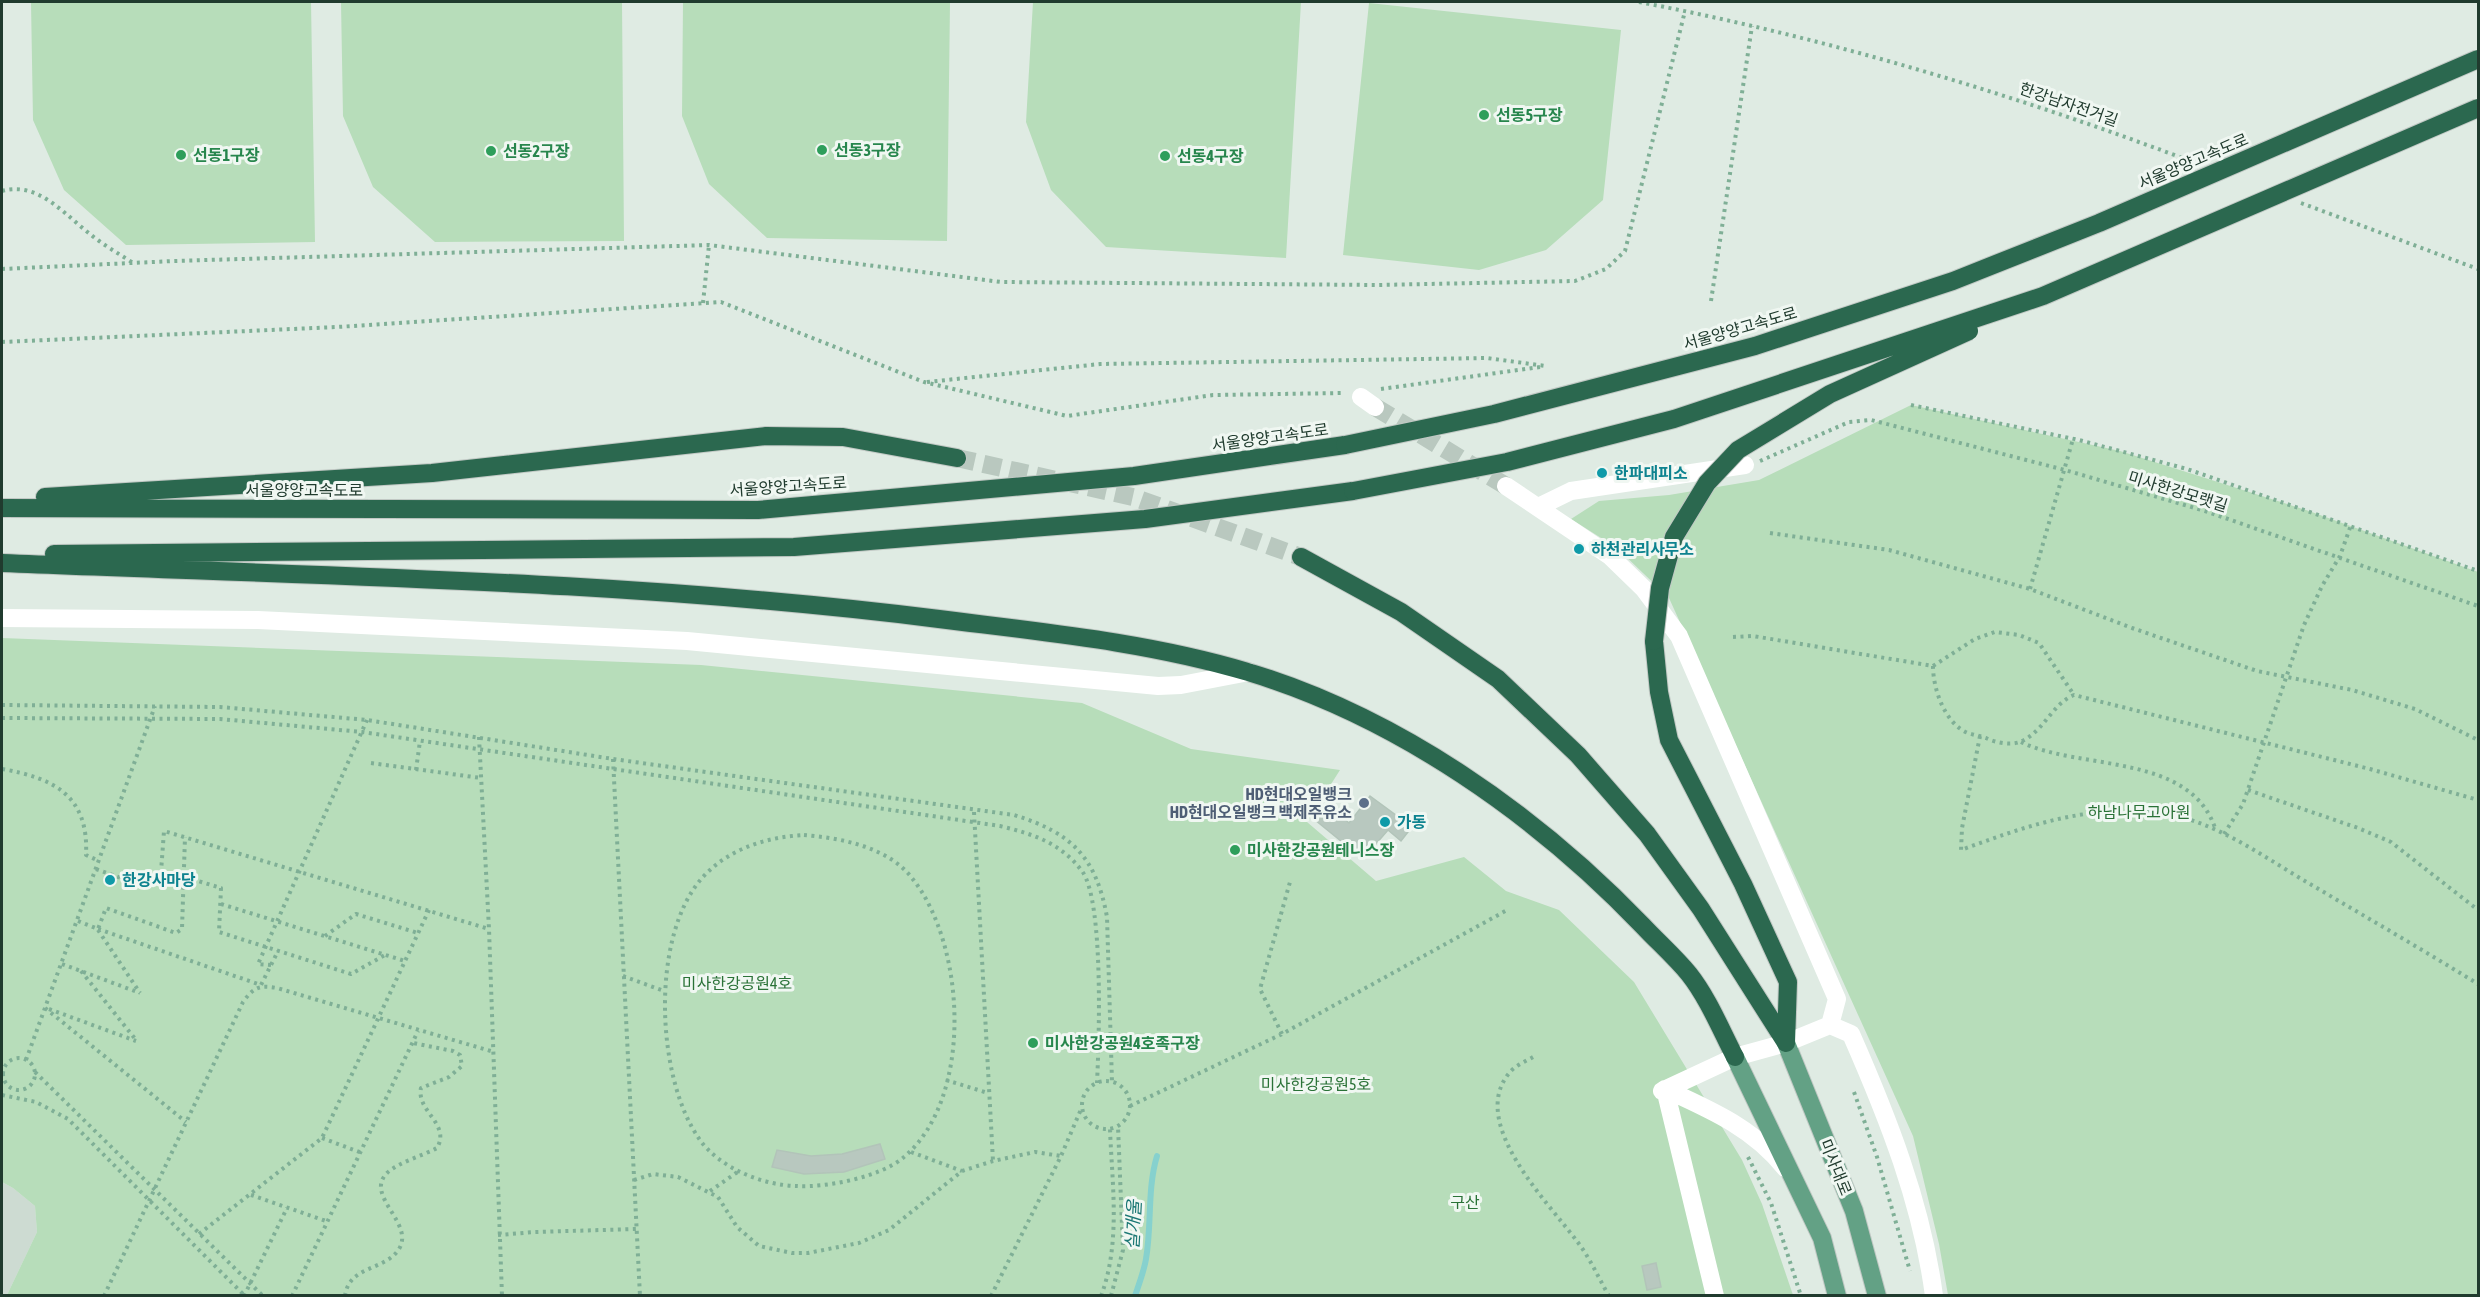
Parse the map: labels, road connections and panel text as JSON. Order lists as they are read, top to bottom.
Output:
{
  "streets": {
    "highway": ["서울양양고속도로"],
    "main road": ["미사대로"],
    "path": ["한강남자전거길", "미사한강모랫길"]
  },
  "water": ["실개울"],
  "parks": [
    "하남나무고아원",
    "미사한강공원4호",
    "미사한강공원5호",
    "구산"
  ],
  "places": [
    "선동5구장",
    "선동3구장",
    "선동2구장",
    "선동1구장",
    "선동4구장",
    "한파대피소",
    "하천관리사무소",
    "HD현대오일뱅크 HD현대오일뱅크 백제주유소",
    "가동",
    "미사한강공원테니스장",
    "한강사마당",
    "미사한강공원4호족구장"
  ]
}
